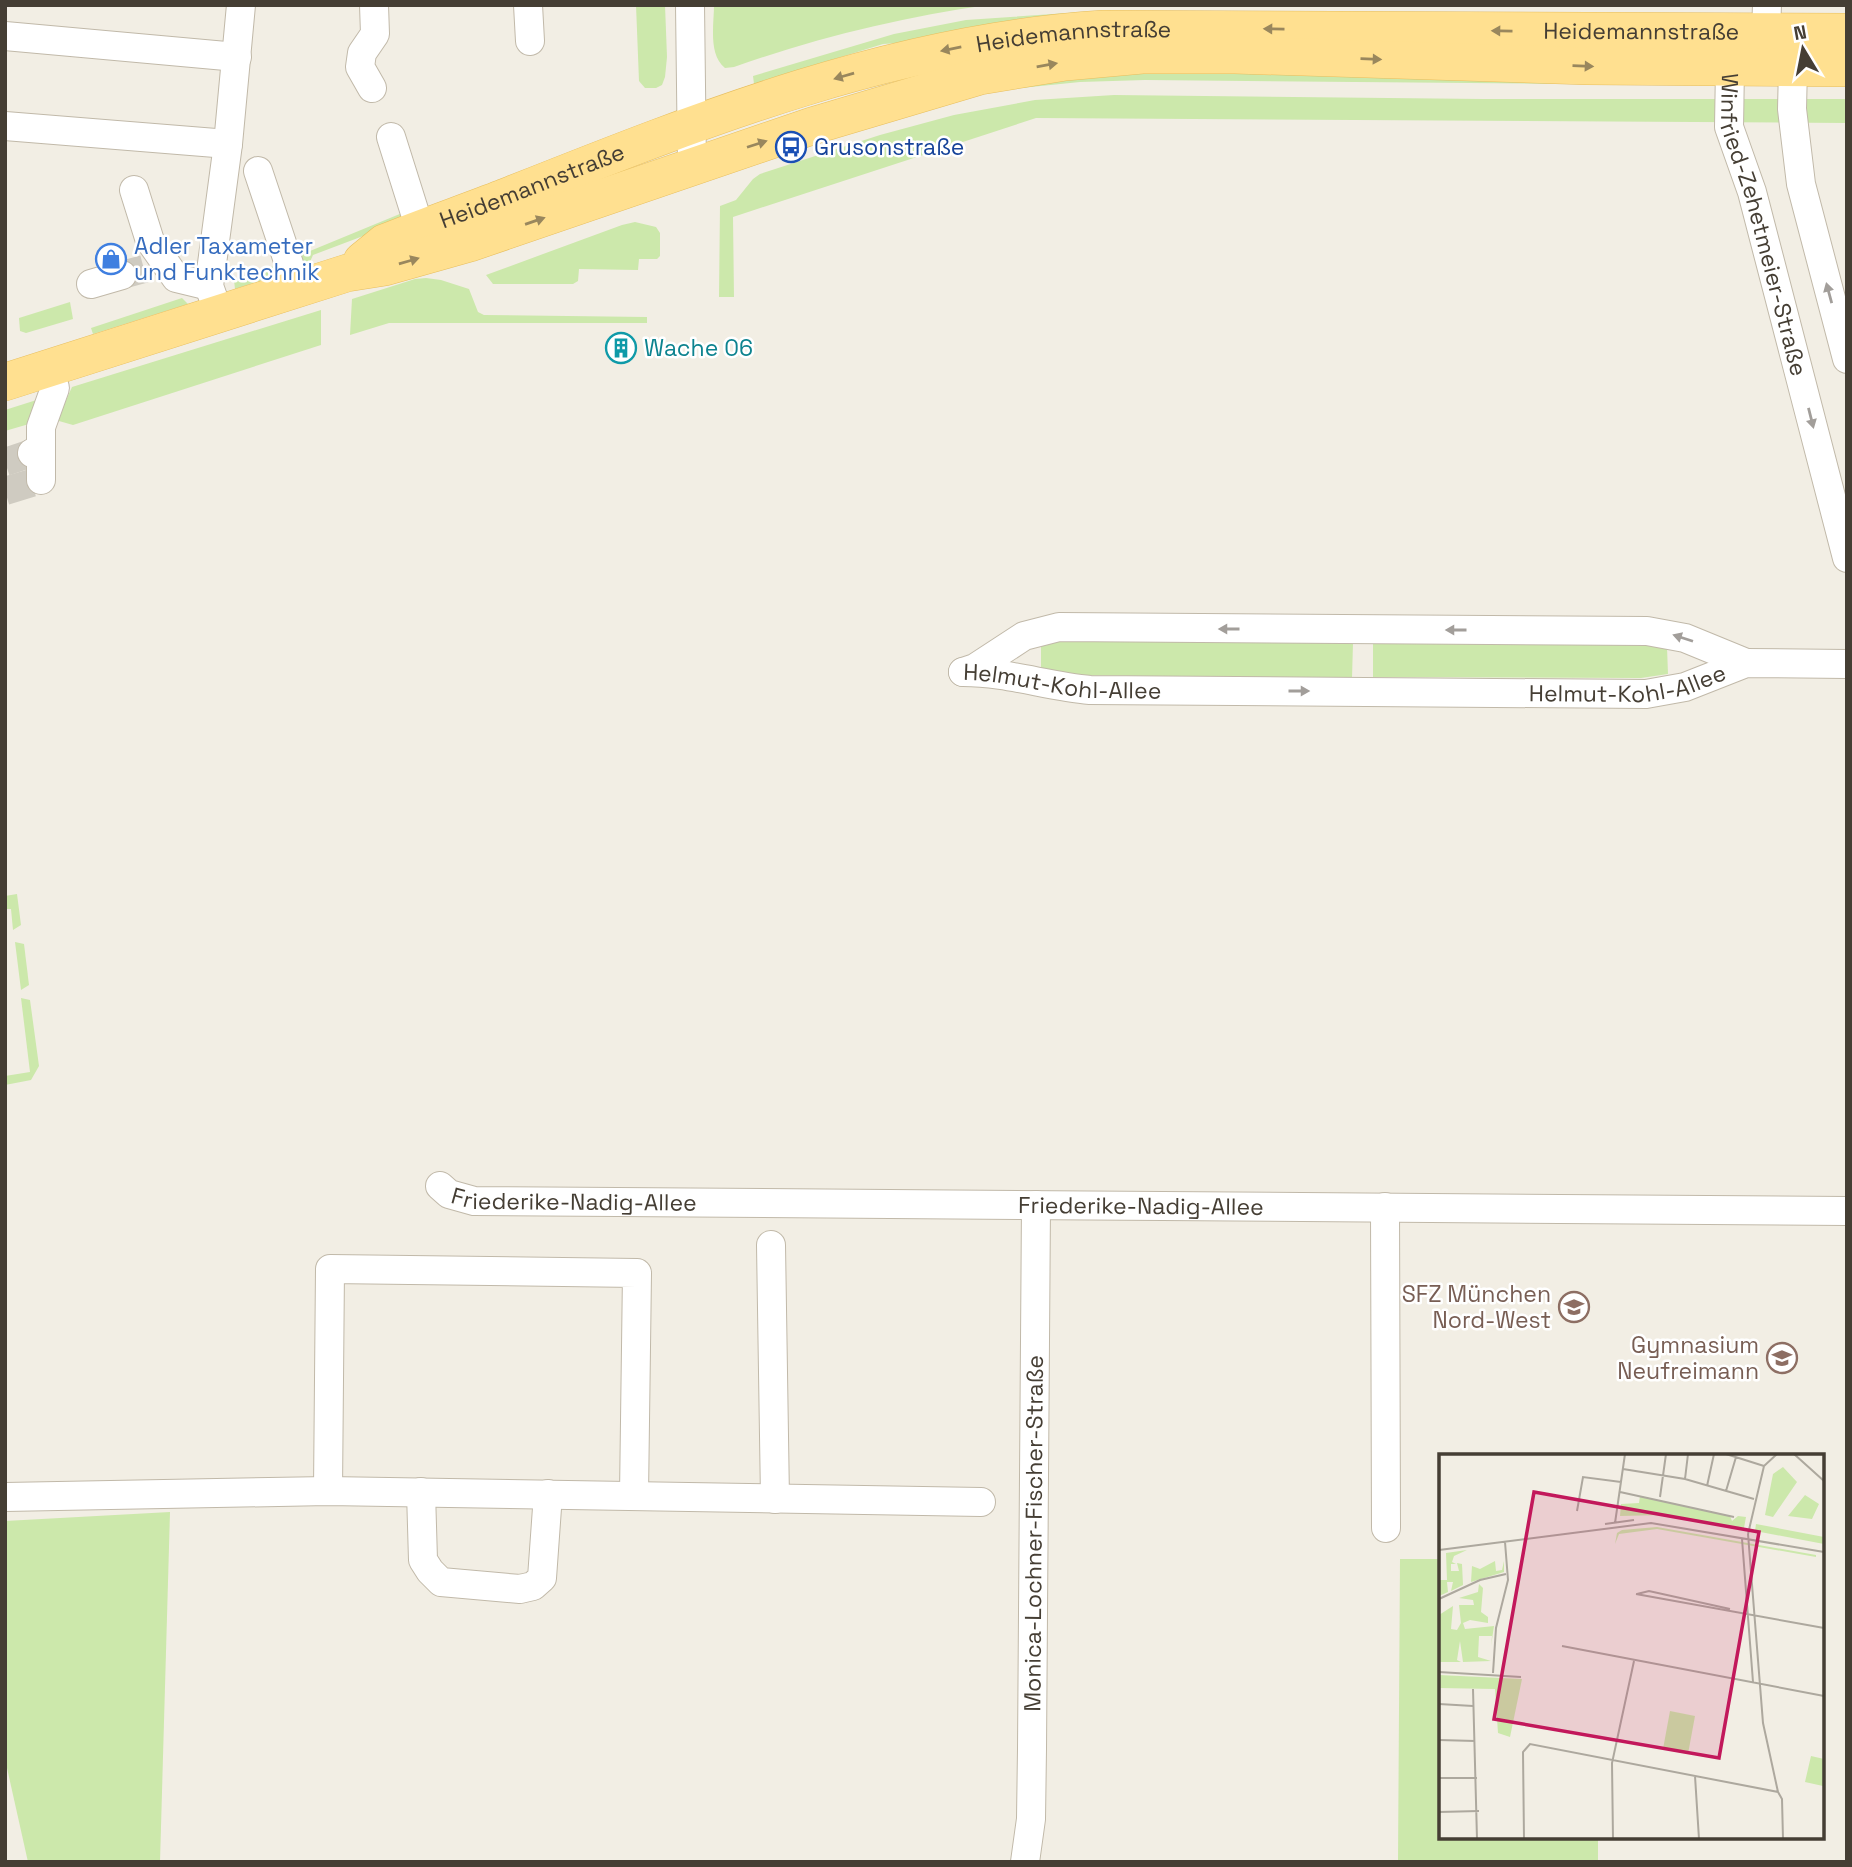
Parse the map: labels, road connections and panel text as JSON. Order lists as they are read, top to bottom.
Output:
{
  "streets": {
    "main road": ["Heidemannstraße"],
    "street": [
      "Winfried-Zehetmeier-Straße",
      "Helmut-Kohl-Allee",
      "Friederike-Nadig-Allee",
      "Monica-Lochner-Fischer-Straße"
    ]
  },
  "crossings": [
    ["Heidemannstraße", "Winfried-Zehetmeier-Straße"],
    ["Friederike-Nadig-Allee", "Monica-Lochner-Fischer-Straße"]
  ],
  "places": {
    "bus stop": ["Grusonstraße"],
    "shop": ["Adler Taxameter und Funktechnik"],
    "building": ["Wache 06"],
    "school or university": ["SFZ München Nord-West", "Gymnasium Neufreimann"]
  },
  "north": "top"
}
